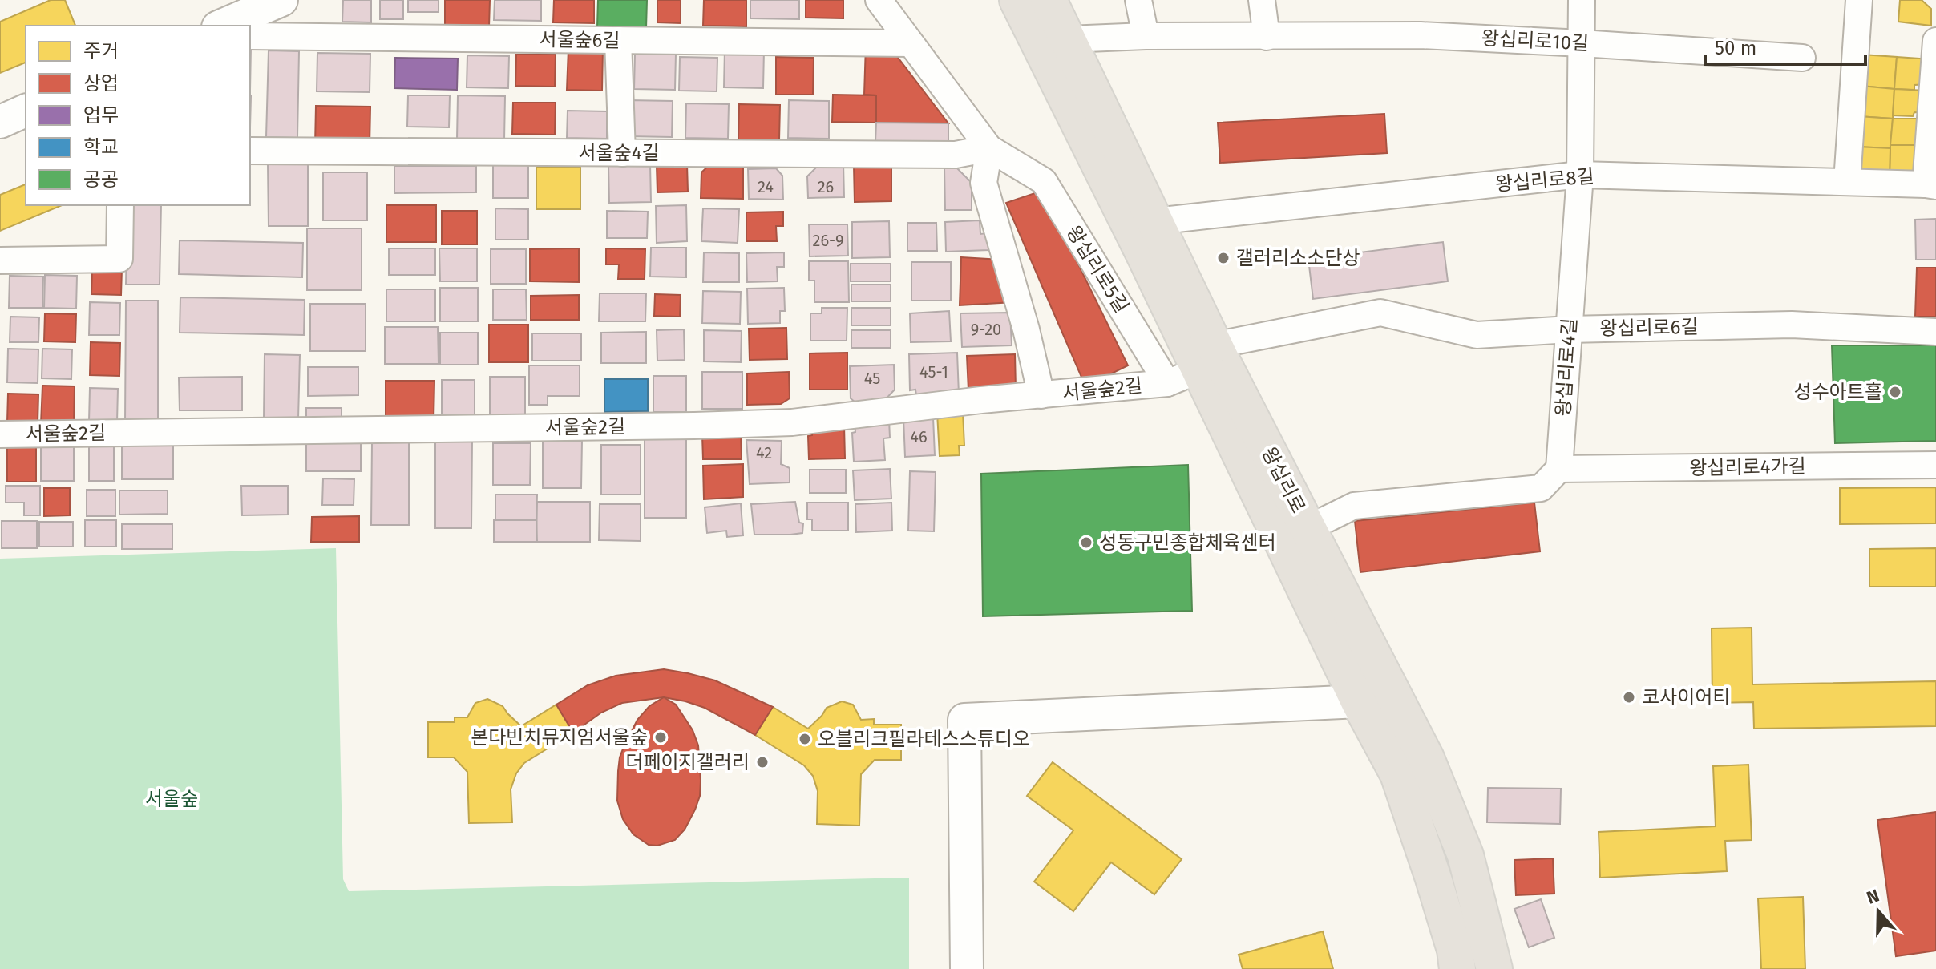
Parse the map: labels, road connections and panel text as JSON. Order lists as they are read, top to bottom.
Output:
{
  "streets": {
    "main road": ["왕십리로"],
    "street": [
      "서울숲6길",
      "왕십리로10길",
      "서울숲4길",
      "왕십리로8길",
      "왕십리로5길",
      "왕십리로6길",
      "왕십리로4길",
      "서울숲2길",
      "왕십리로4가길"
    ]
  },
  "crossings": [
    ["서울숲6길", "왕십리로5길"],
    ["왕십리로10길", "왕십리로4길"],
    ["왕십리로10길", "왕십리로"],
    ["서울숲4길", "왕십리로5길"],
    ["왕십리로8길", "왕십리로4길"],
    ["왕십리로8길", "왕십리로"],
    ["왕십리로5길", "왕십리로6길"],
    ["왕십리로5길", "서울숲2길"],
    ["왕십리로5길", "왕십리로"],
    ["왕십리로6길", "왕십리로4길"],
    ["왕십리로6길", "서울숲2길"],
    ["왕십리로6길", "왕십리로"],
    ["왕십리로4길", "왕십리로4가길"],
    ["서울숲2길", "왕십리로"]
  ],
  "parks": ["서울숲"],
  "places": [
    "갤러리소소단상",
    "성수아트홀",
    "성동구민종합체육센터",
    "코사이어티",
    "본다빈치뮤지엄서울숲",
    "오블리크필라테스스튜디오",
    "더페이지갤러리"
  ],
  "house_numbers": [
    "24",
    "26",
    "26-9",
    "9-20",
    "45-1",
    "45",
    "46",
    "42"
  ],
  "legend": [
    "주거",
    "상업",
    "업무",
    "학교",
    "공공"
  ],
  "scale_bar": "50 m",
  "north": "top"
}
